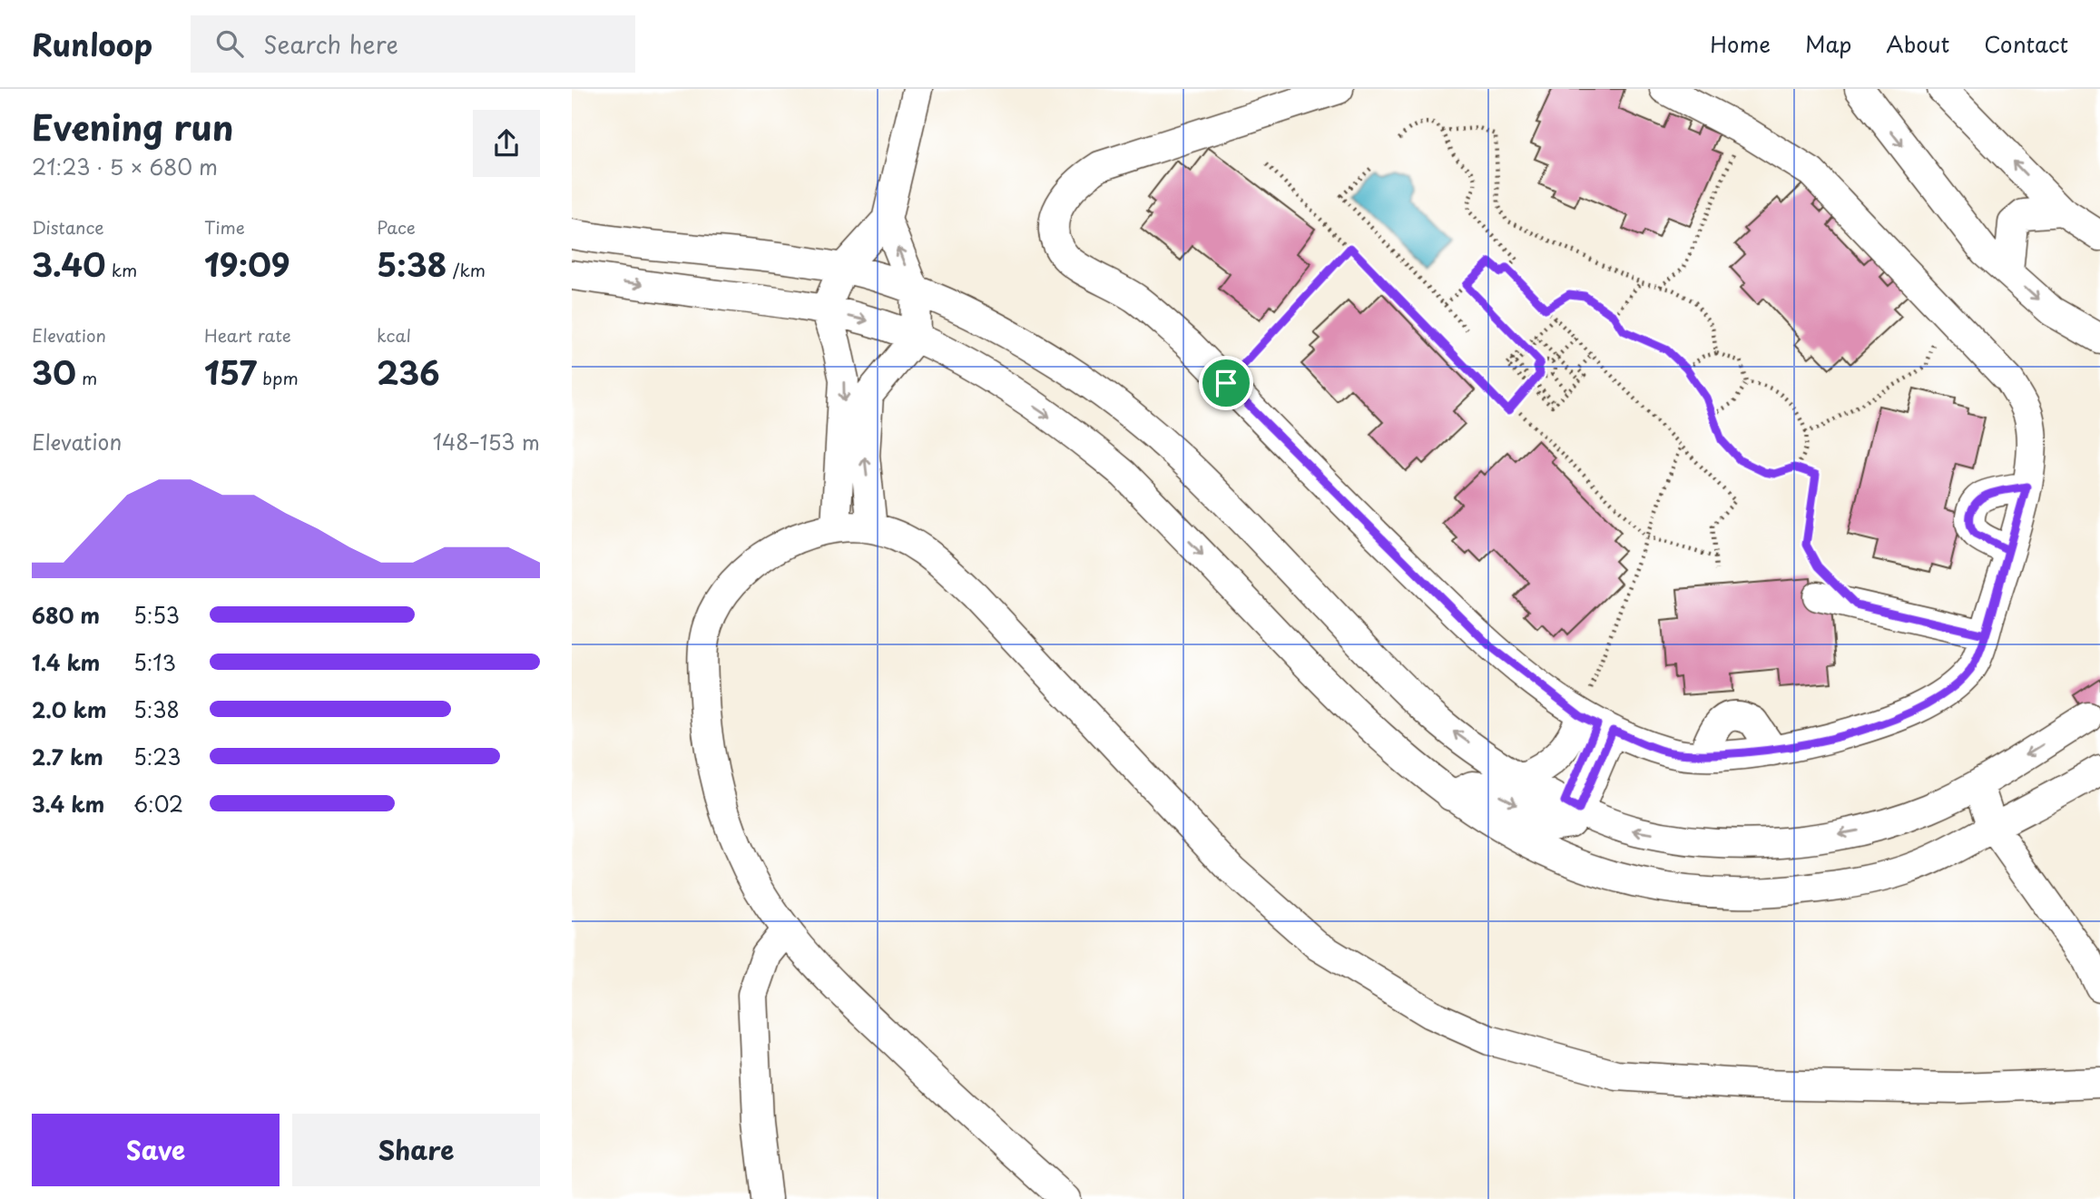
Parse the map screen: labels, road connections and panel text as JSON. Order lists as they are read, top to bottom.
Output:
{
  "page": {
    "header": "Runloop",
    "search": "Search here",
    "nav": [
      "Home",
      "Map",
      "About",
      "Contact"
    ],
    "heading": ["Evening run", "21:23 · 5 × 680 m"],
    "stats": [
      ["Distance", "3.40 km"],
      ["Time", "19:09"],
      ["Pace", "5:38 /km"],
      ["Elevation", "30 m"],
      ["Heart rate", "157 bpm"],
      ["kcal", "236"]
    ],
    "chart": ["Elevation", "148–153 m"],
    "list": [
      {
        "name": "680 m",
        "note": "5:53"
      },
      {
        "name": "1.4 km",
        "note": "5:13"
      },
      {
        "name": "2.0 km",
        "note": "5:38"
      },
      {
        "name": "2.7 km",
        "note": "5:23"
      },
      {
        "name": "3.4 km",
        "note": "6:02"
      }
    ],
    "buttons": ["Save", "Share"]
  }
}
